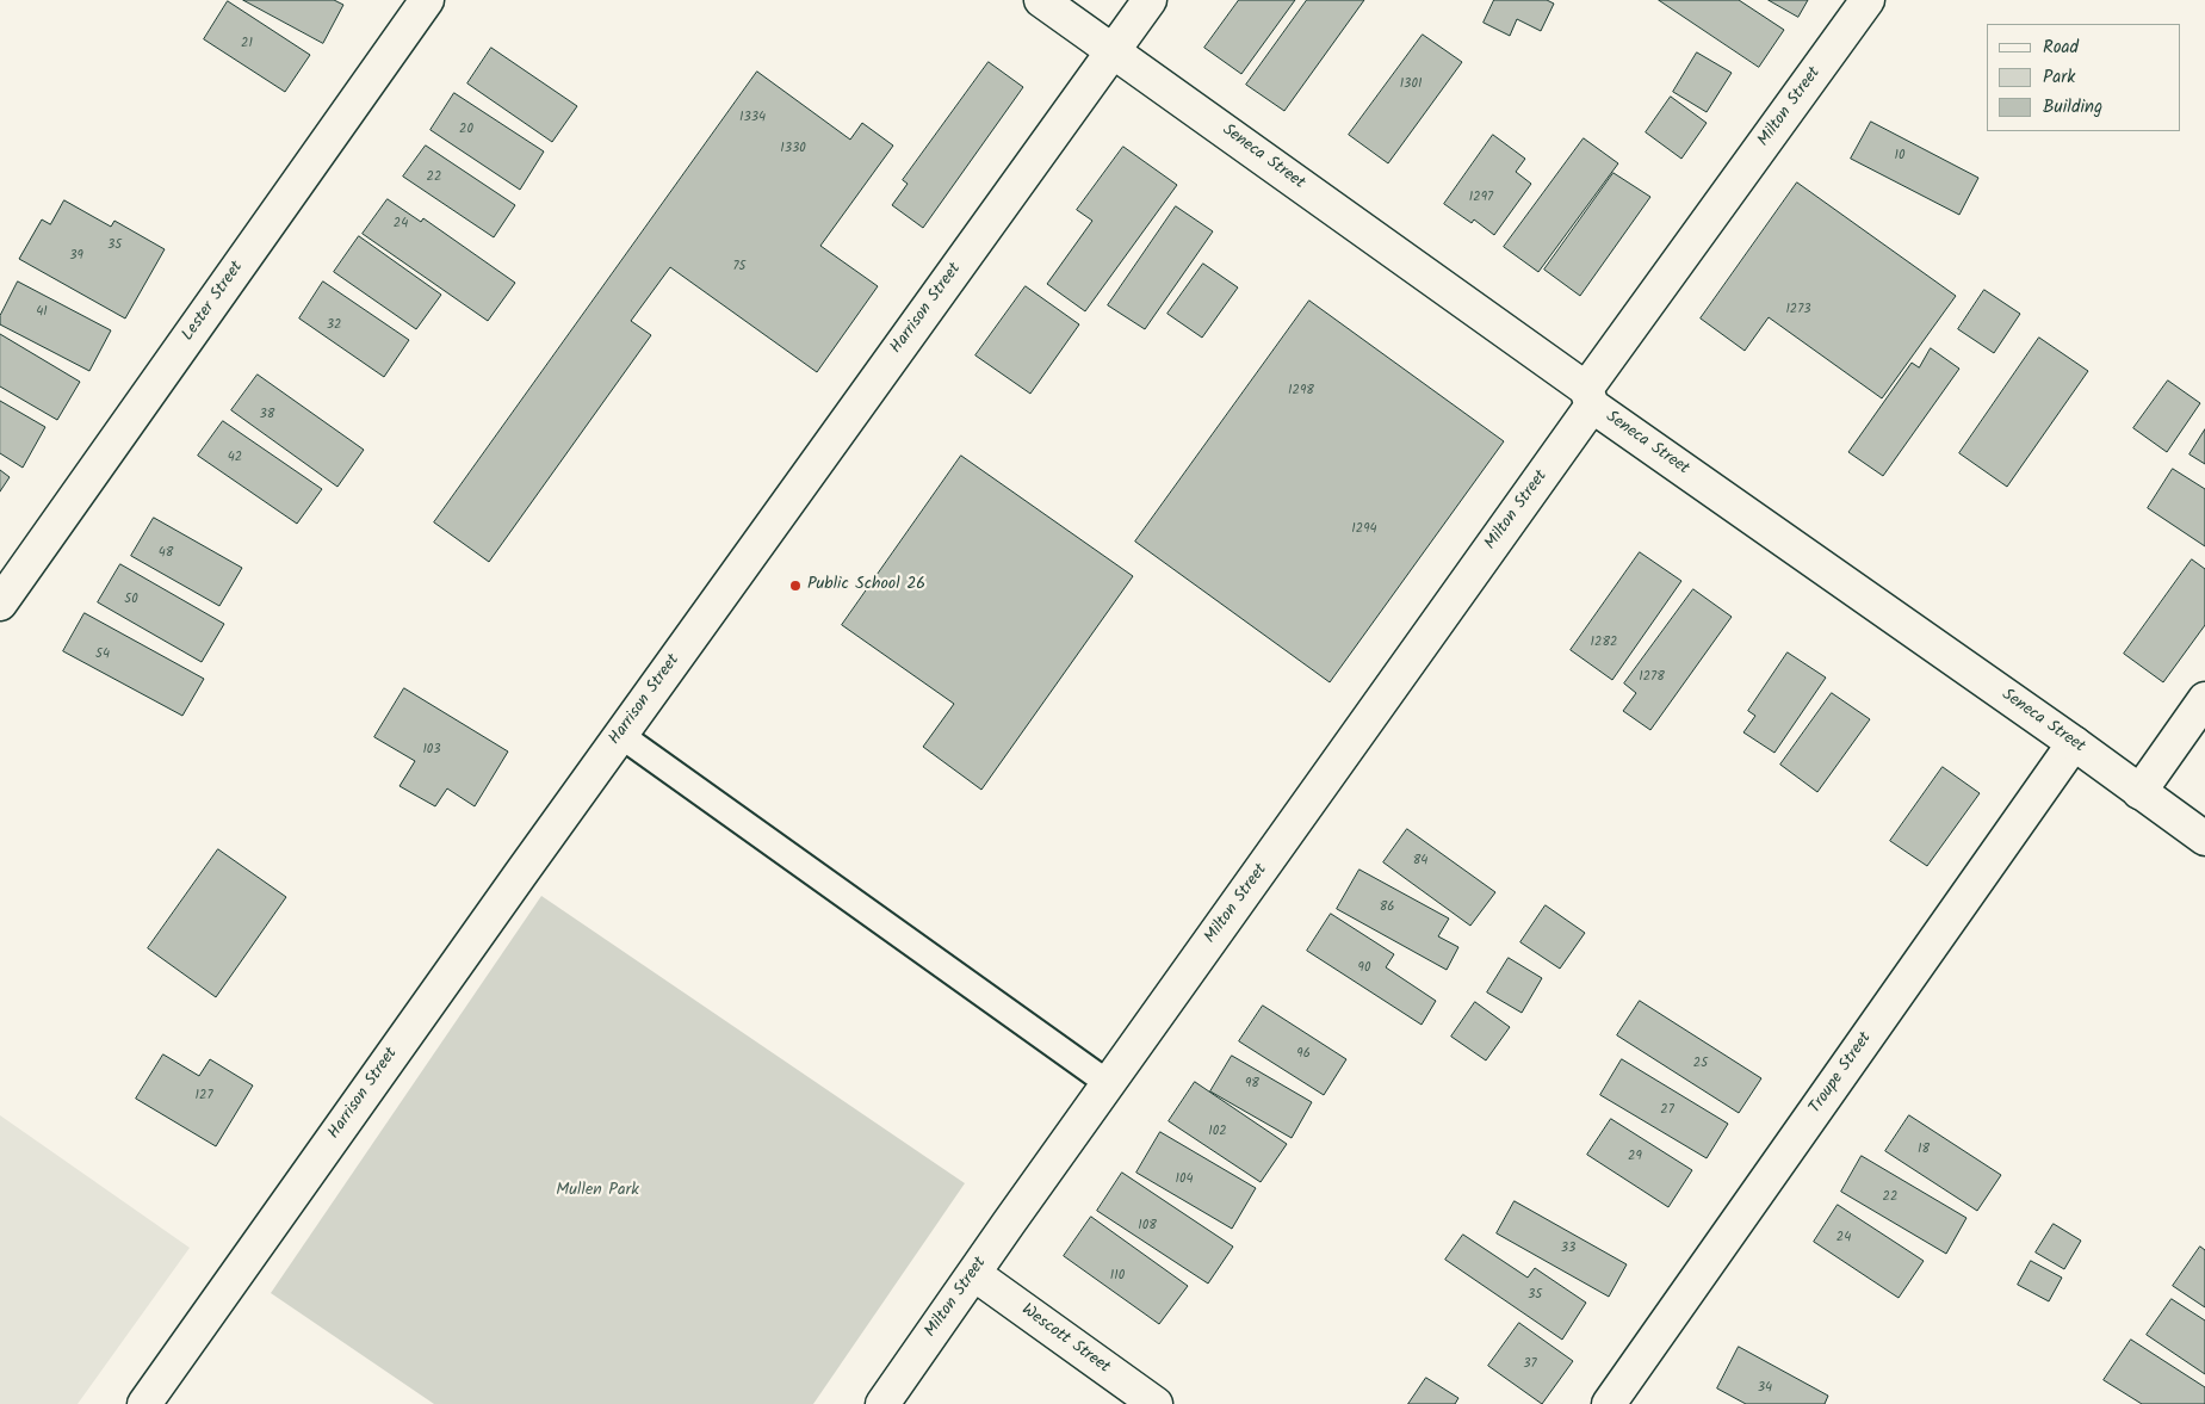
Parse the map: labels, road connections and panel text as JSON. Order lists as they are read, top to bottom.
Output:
{
  "streets": {
    "street": [
      "Milton Street",
      "Seneca Street",
      "Lester Street",
      "Harrison Street",
      "Troupe Street",
      "Wescott Street"
    ]
  },
  "crossings": [
    ["Milton Street", "Seneca Street"],
    ["Milton Street", "Wescott Street"],
    ["Seneca Street", "Harrison Street"],
    ["Seneca Street", "Troupe Street"]
  ],
  "parks": ["Mullen Park"],
  "places": ["Public School 26"],
  "house_numbers": [
    "21",
    "1301",
    "1334",
    "20",
    "1330",
    "10",
    "22",
    "1297",
    "24",
    "35",
    "39",
    "75",
    "1273",
    "41",
    "32",
    "1298",
    "38",
    "42",
    "1294",
    "48",
    "50",
    "1282",
    "54",
    "1278",
    "103",
    "84",
    "86",
    "90",
    "96",
    "25",
    "98",
    "127",
    "27",
    "102",
    "18",
    "29",
    "104",
    "22",
    "108",
    "24",
    "33",
    "110",
    "35",
    "37",
    "34"
  ],
  "legend": ["Road", "Park", "Building"]
}
